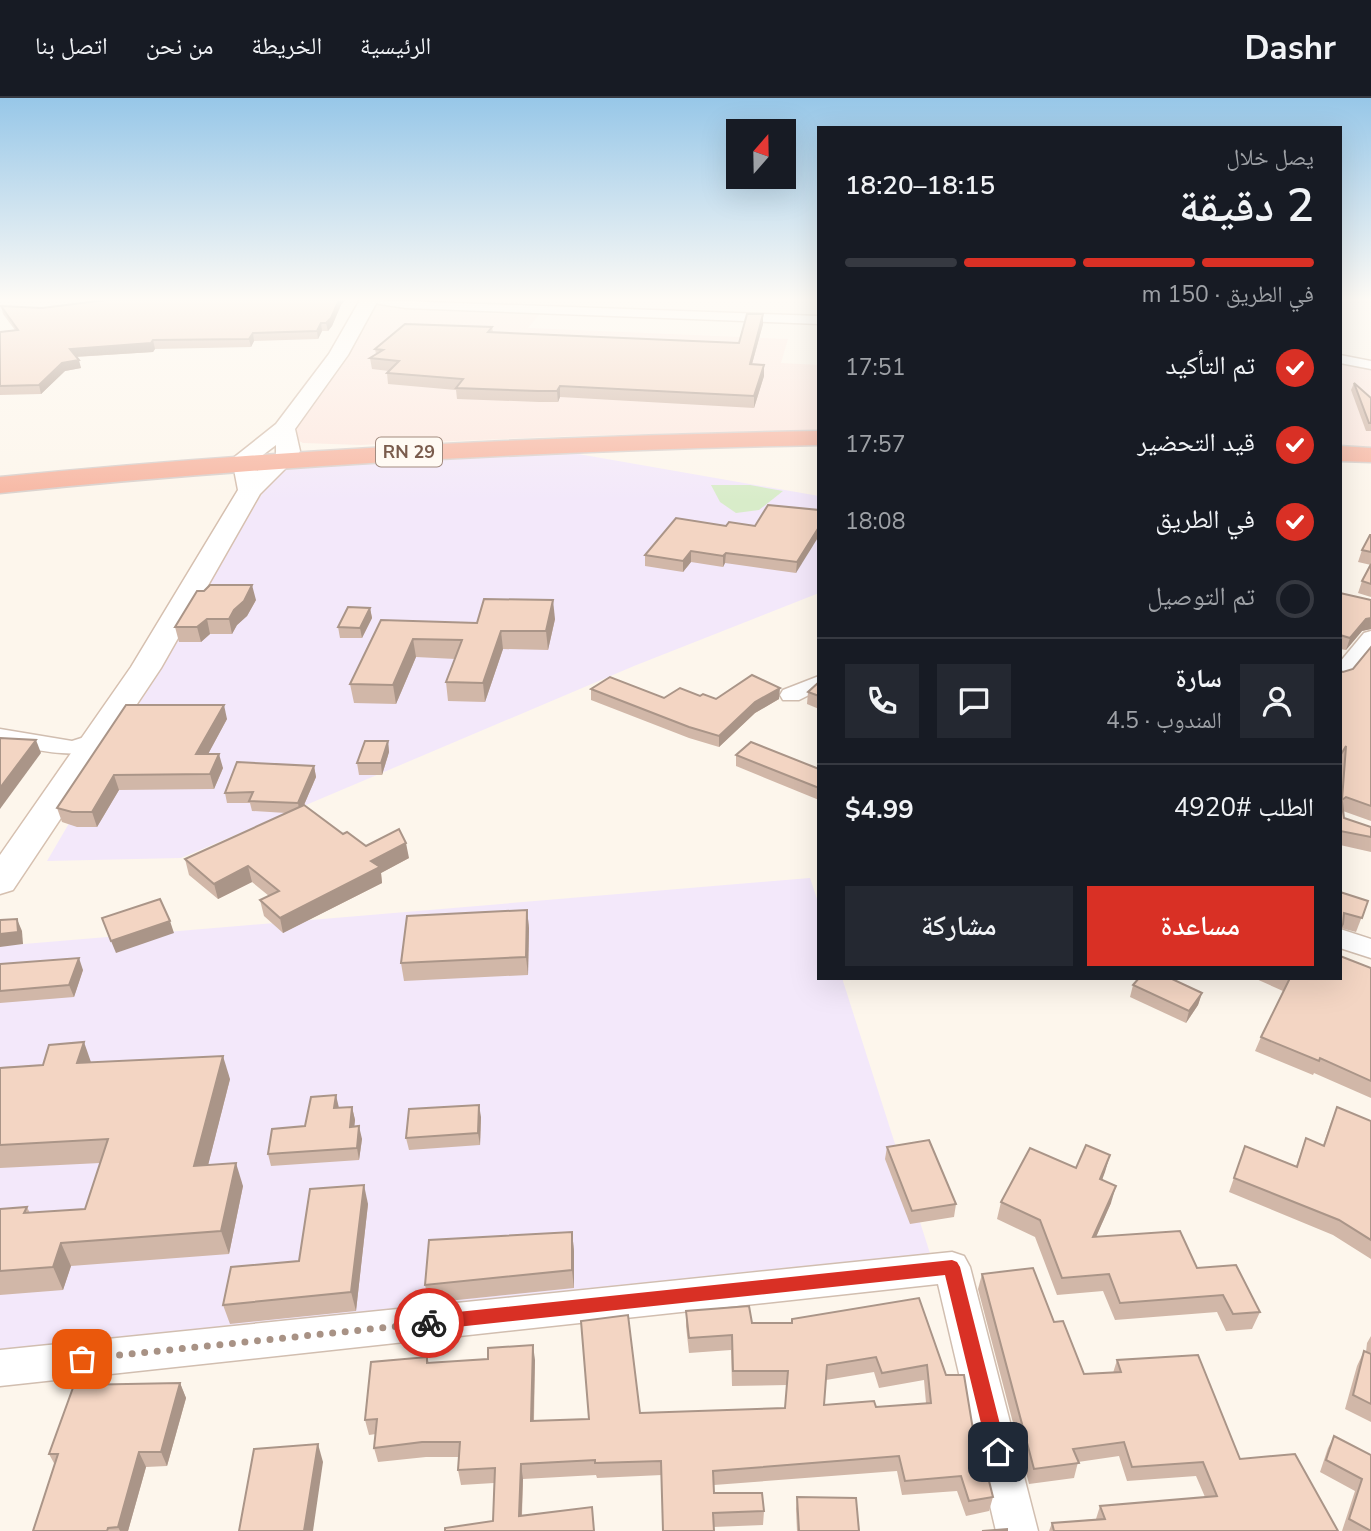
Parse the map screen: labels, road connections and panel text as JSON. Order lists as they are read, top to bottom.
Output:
{
  "streets": {
    "highway": ["RN 29"]
  },
  "north": "top",
  "page": {
    "header": "Dashr",
    "nav": [
      "الرئيسية",
      "الخريطة",
      "من نحن",
      "اتصل بنا"
    ],
    "heading": ["2 دقيقة", "يصل خلال", "18:15–18:20"],
    "panel": [
      "سارة",
      "المندوب · 4.5",
      "الطلب #4920",
      "$4.99"
    ],
    "bar": "في الطريق · 150 m",
    "list": [
      ["تم التأكيد", "17:51"],
      ["قيد التحضير", "17:57"],
      ["في الطريق", "18:08"],
      "تم التوصيل"
    ],
    "buttons": ["مساعدة", "مشاركة"]
  }
}
